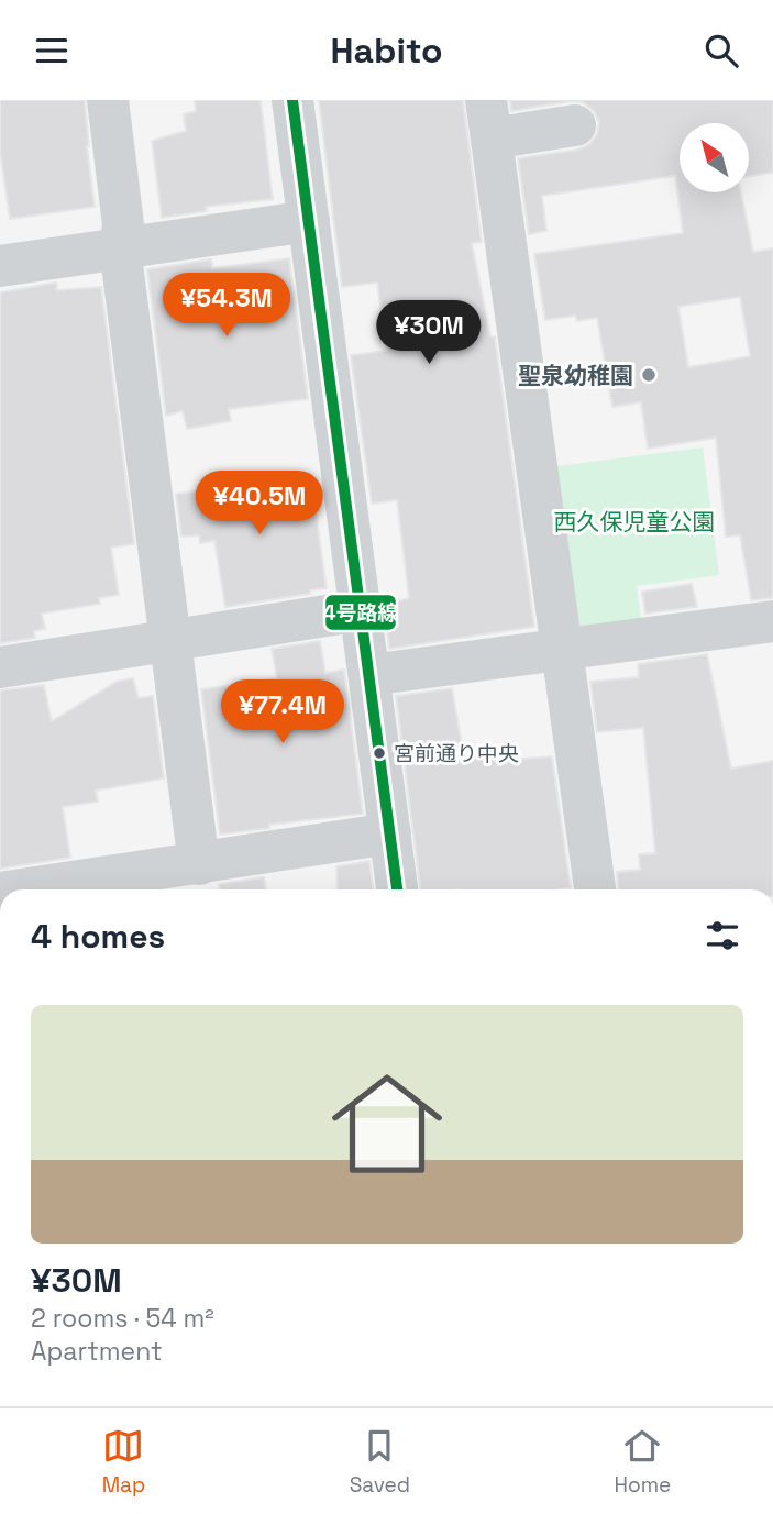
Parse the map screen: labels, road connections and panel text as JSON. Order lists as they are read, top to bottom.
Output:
{
  "parks": ["西久保児童公園"],
  "places": ["聖泉幼稚園", "宮前通り中央"],
  "lines": ["transit line 4号路線"],
  "north": "top left",
  "page": {
    "header": "Habito",
    "price": [
      "¥54.3M",
      "¥30M",
      "¥40.5M",
      "¥77.4M"
    ],
    "heading": "4 homes",
    "list": [
      {
        "name": "¥30M",
        "note": "2 rooms · 54 m² · Apartment"
      }
    ],
    "tabs": ["Map", "Saved", "Home"]
  }
}
